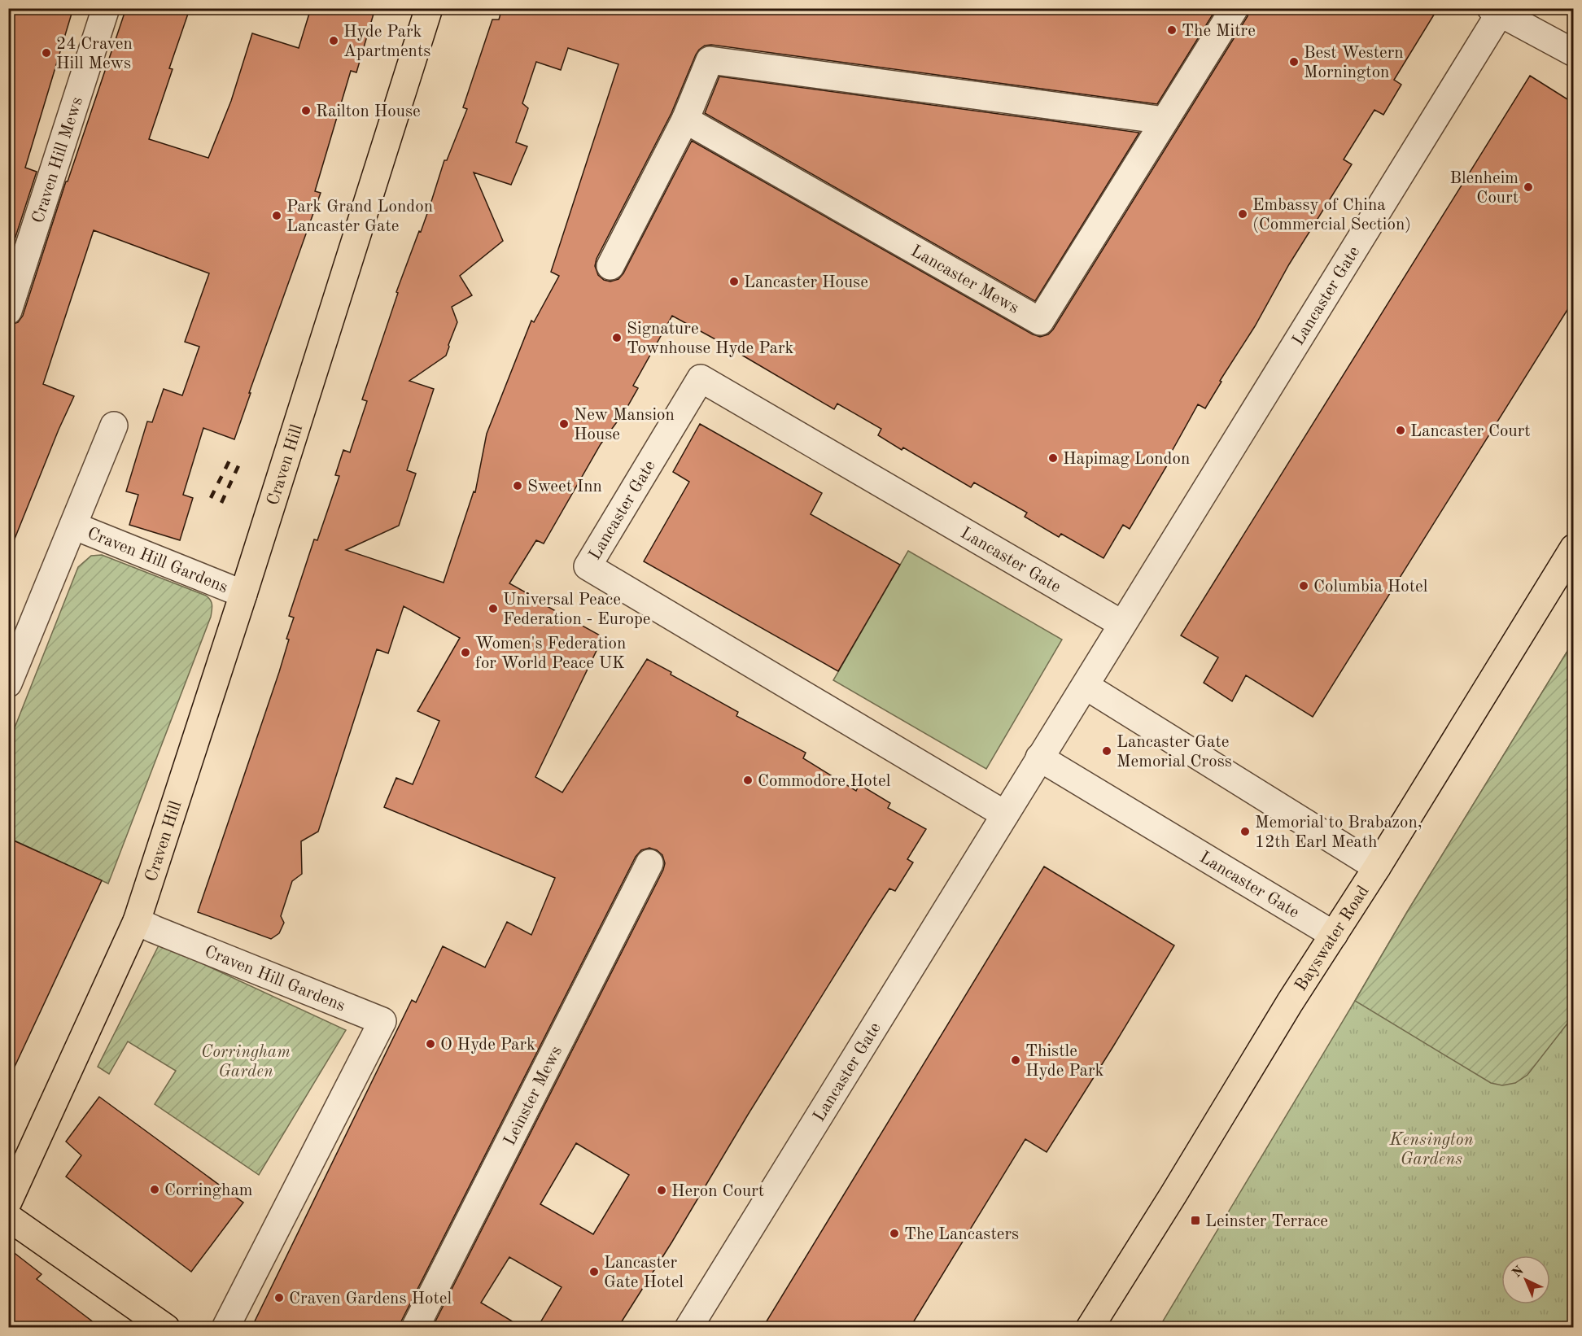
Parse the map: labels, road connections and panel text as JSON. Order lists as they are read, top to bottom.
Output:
{
  "streets": {
    "main road": ["Craven Hill", "Bayswater Road"],
    "street": [
      "Craven Hill Mews",
      "Lancaster Mews",
      "Lancaster Gate",
      "Craven Hill Gardens",
      "Leinster Mews"
    ]
  },
  "crossings": [
    ["Lancaster Gate", "Bayswater Road"],
    ["Craven Hill", "Craven Hill Gardens"]
  ],
  "parks": ["Corringham Garden", "Kensington Gardens"],
  "places": {
    "other": [
      "The Mitre",
      "Hyde Park Apartments",
      "24 Craven Hill Mews",
      "Best Western Mornington",
      "Railton House",
      "Blenheim Court",
      "Embassy of China (Commercial Section)",
      "Park Grand London Lancaster Gate",
      "Lancaster House",
      "Signature Townhouse Hyde Park",
      "New Mansion House",
      "Lancaster Court",
      "Hapimag London",
      "Sweet Inn",
      "Columbia Hotel",
      "Universal Peace Federation - Europe",
      "Women's Federation for World Peace UK",
      "Lancaster Gate Memorial Cross",
      "Commodore Hotel",
      "Memorial to Brabazon, 12th Earl Meath",
      "O Hyde Park",
      "Thistle Hyde Park",
      "Corringham",
      "Heron Court",
      "The Lancasters",
      "Lancaster Gate Hotel",
      "Craven Gardens Hotel"
    ],
    "transit": ["Leinster Terrace"]
  },
  "north": "top left"
}
